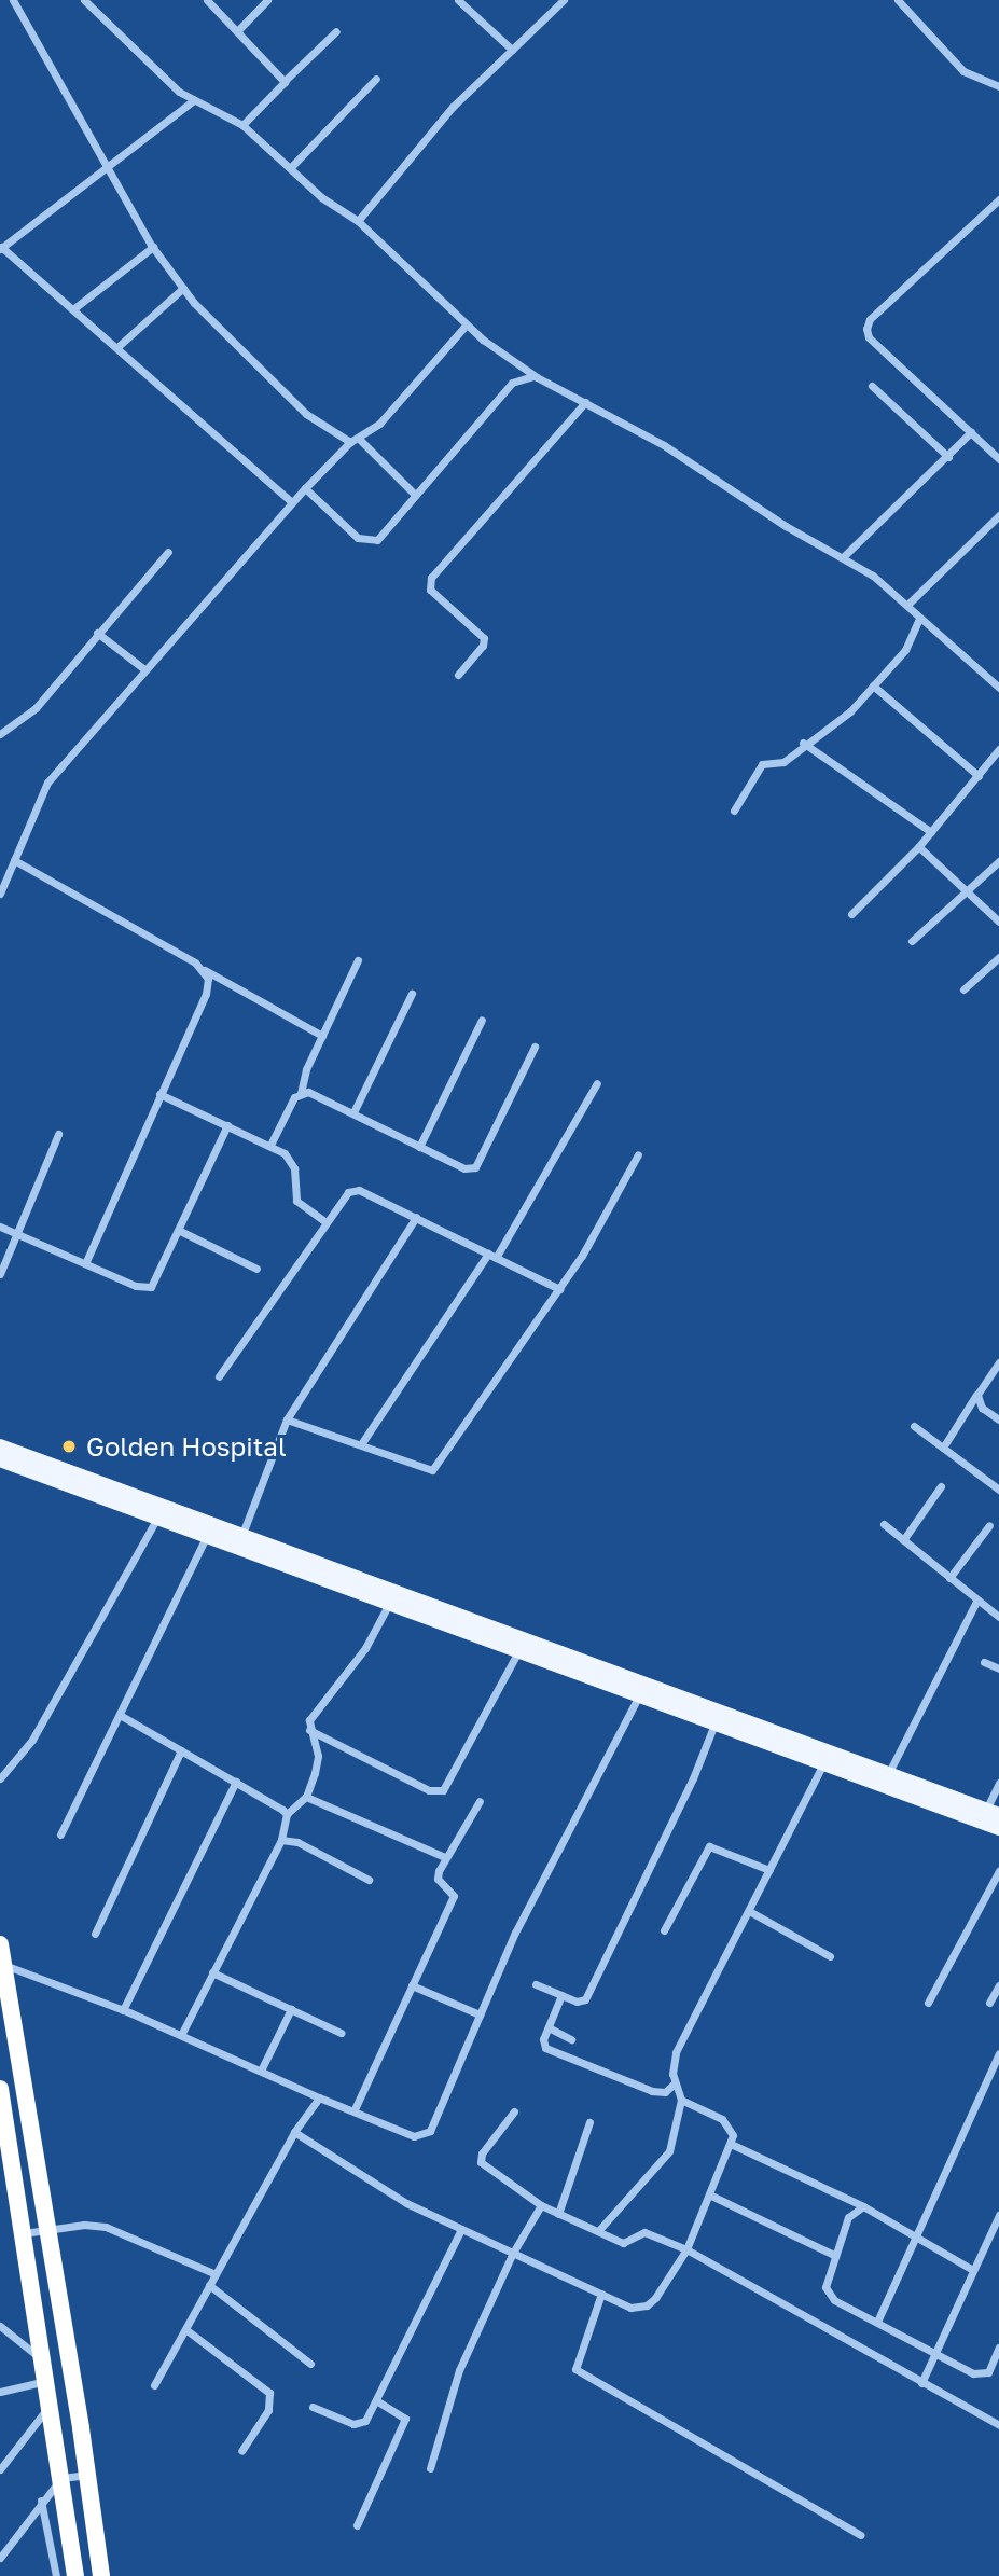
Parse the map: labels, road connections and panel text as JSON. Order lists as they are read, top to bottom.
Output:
{
  "places": ["Golden Hospital"]
}
